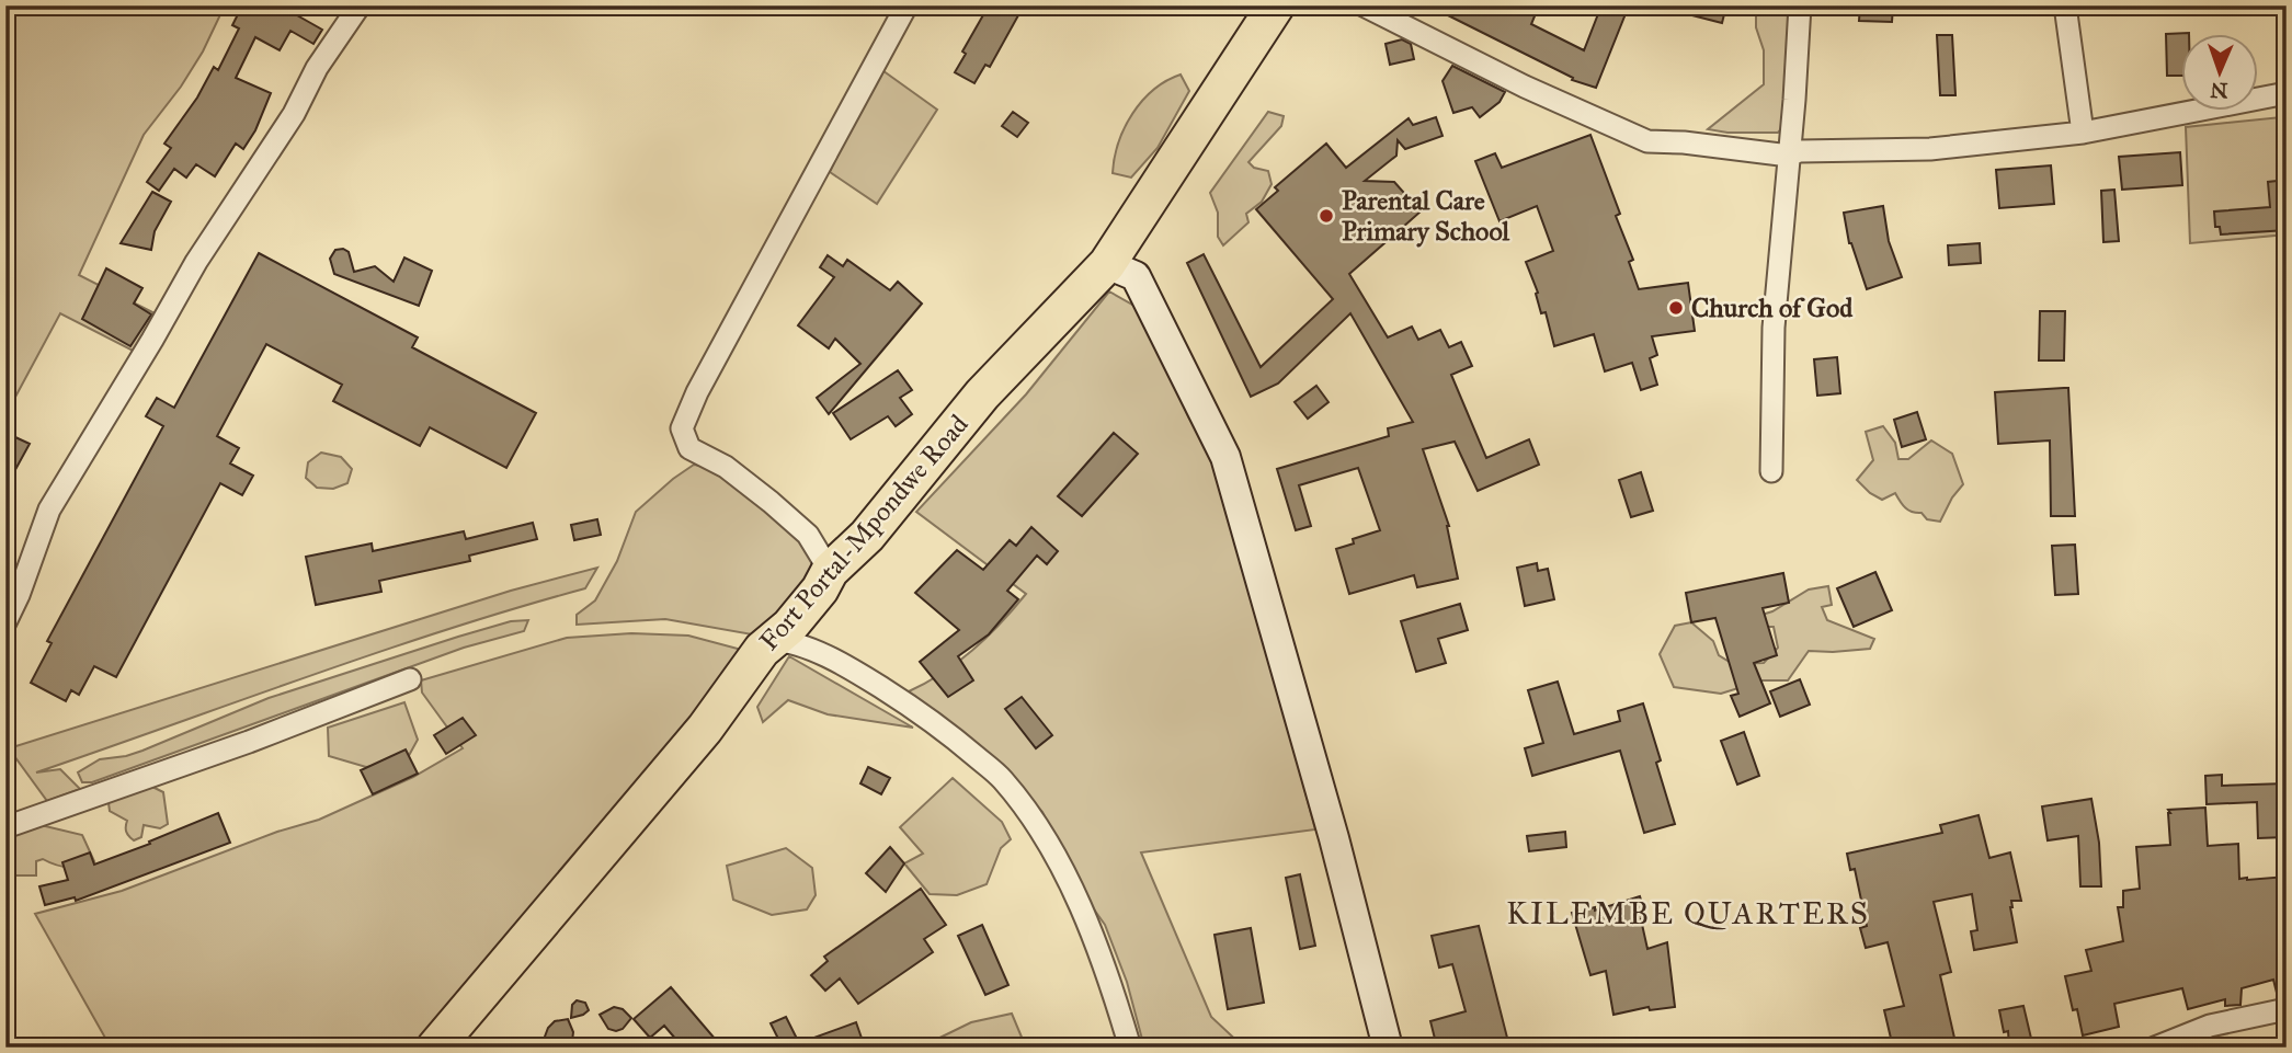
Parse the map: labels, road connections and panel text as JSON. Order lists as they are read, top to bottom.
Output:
{
  "streets": {
    "highway": ["Fort Portal-Mpondwe Road"]
  },
  "districts": ["KILEMBE QUARTERS"],
  "places": ["Parental Care Primary School", "Church of God"],
  "north": "bottom"
}
